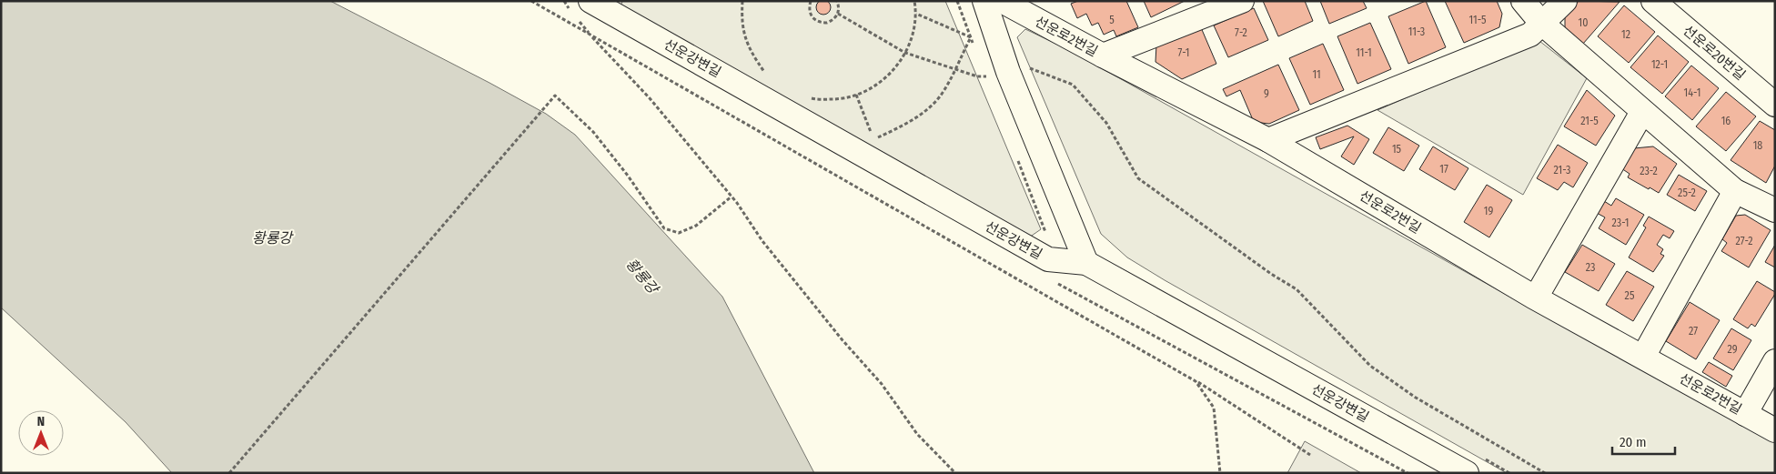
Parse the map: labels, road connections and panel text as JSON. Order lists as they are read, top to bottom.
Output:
{
  "streets": {
    "street": ["선운로2번길", "선운로20번길", "선운강변길"]
  },
  "water": ["황룡강"],
  "house_numbers": [
    "5",
    "11-5",
    "10",
    "11-3",
    "7-2",
    "12",
    "7-1",
    "11-1",
    "12-1",
    "11",
    "14-1",
    "9",
    "21-5",
    "16",
    "18",
    "15",
    "17",
    "21-3",
    "23-2",
    "25-2",
    "19",
    "23-1",
    "27-2",
    "23",
    "25",
    "27",
    "29"
  ],
  "scale_bar": "20 m",
  "north": "top"
}
